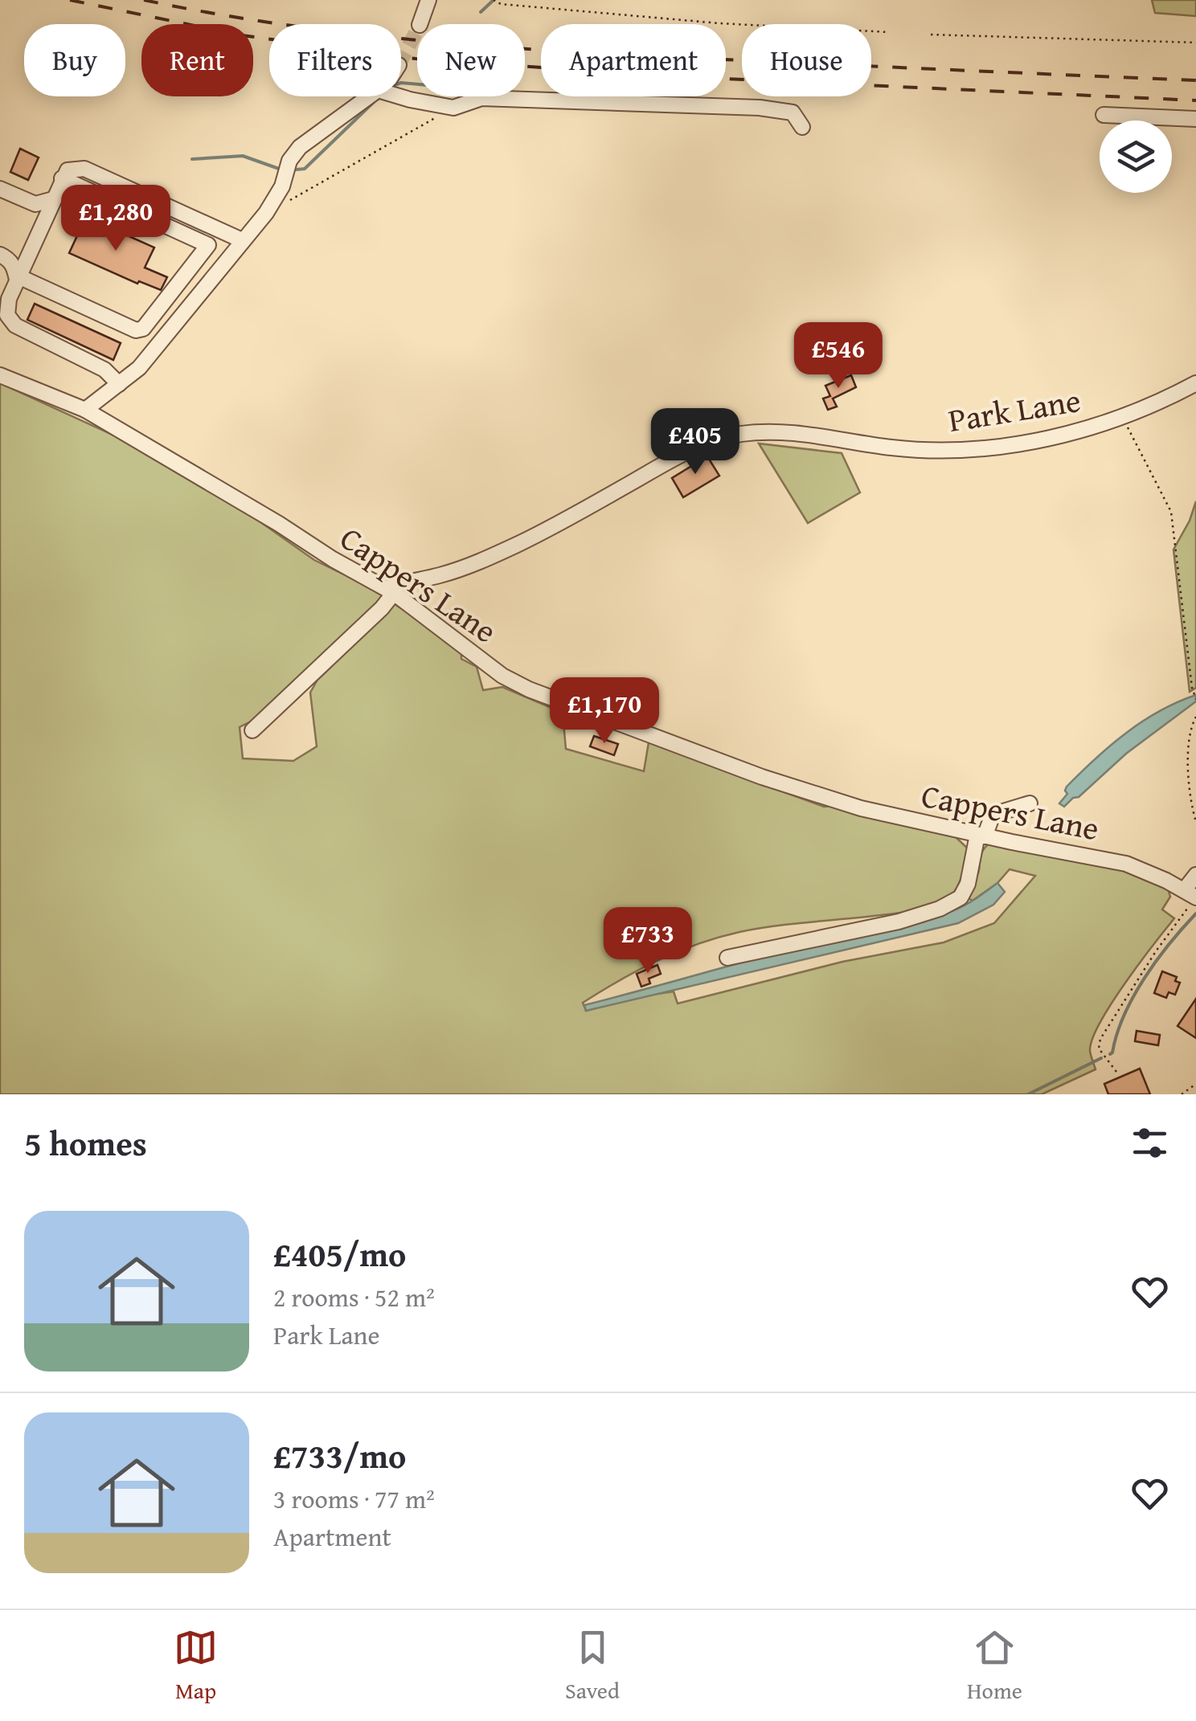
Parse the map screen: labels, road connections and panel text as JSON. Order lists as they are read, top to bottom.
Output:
{
  "streets": {
    "street": ["Park Lane", "Cappers Lane"]
  },
  "crossings": [
    ["Park Lane", "Cappers Lane"]
  ],
  "page": {
    "chip": [
      "Buy",
      "Rent",
      "Filters",
      "New",
      "Apartment",
      "House"
    ],
    "price": [
      "£1,280",
      "£546",
      "£405",
      "£1,170",
      "£733"
    ],
    "heading": "5 homes",
    "list": [
      {
        "name": "£405/mo",
        "note": "2 rooms · 52 m² · Park Lane"
      },
      {
        "name": "£733/mo",
        "note": "3 rooms · 77 m² · Apartment"
      }
    ],
    "tabs": ["Map", "Saved", "Home"]
  }
}
